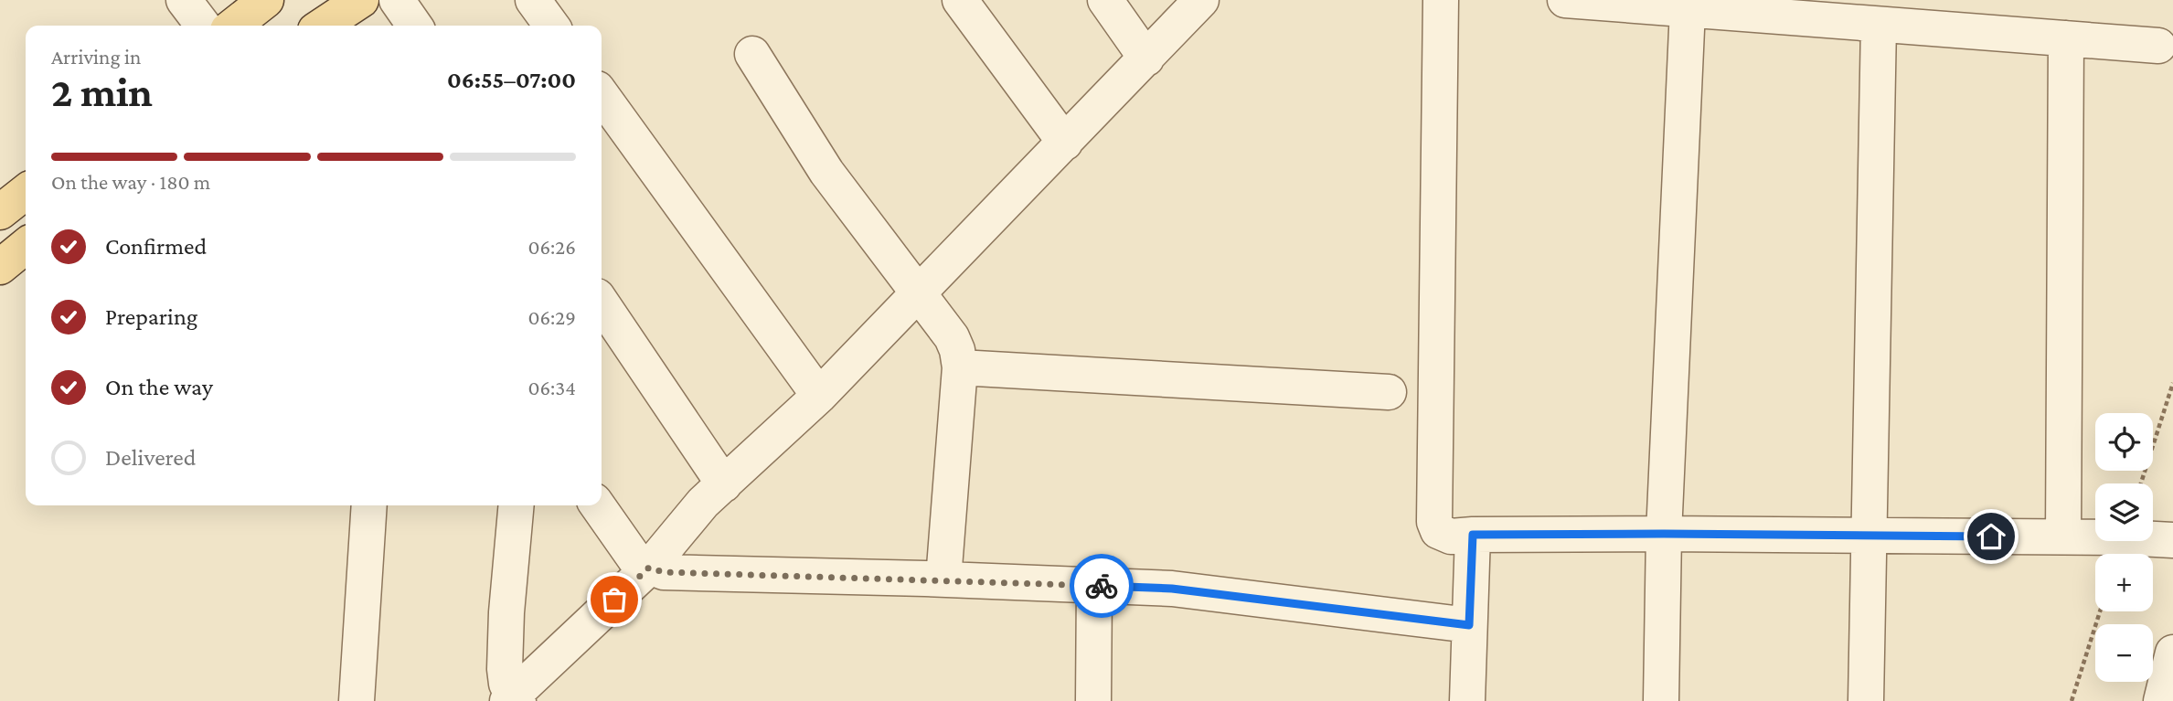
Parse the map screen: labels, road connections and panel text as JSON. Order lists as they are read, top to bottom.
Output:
{
  "page": {
    "heading": ["2 min", "Arriving in", "06:55–07:00"],
    "bar": "On the way · 180 m",
    "list": [
      ["Confirmed", "06:26"],
      ["Preparing", "06:29"],
      ["On the way", "06:34"],
      "Delivered"
    ],
    "map_buttons": ["+", "−"]
  }
}
